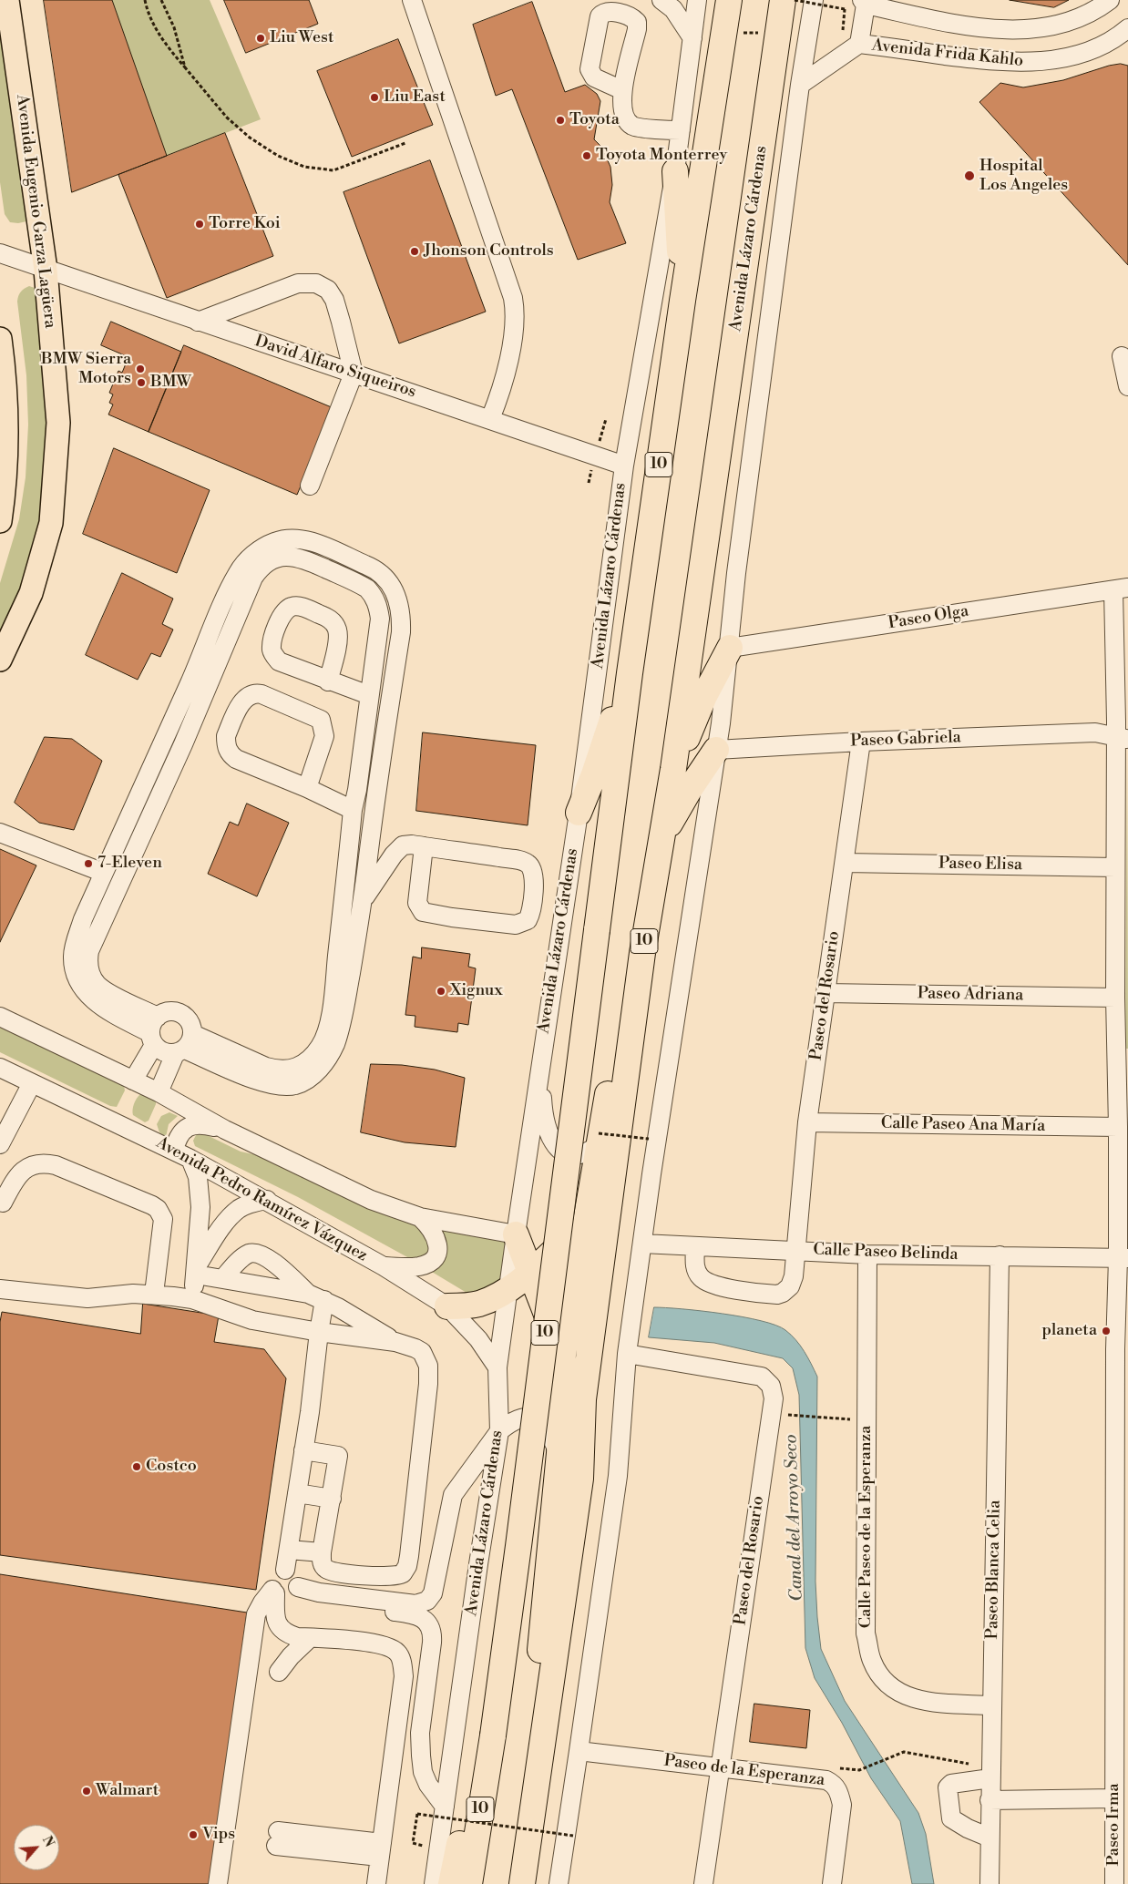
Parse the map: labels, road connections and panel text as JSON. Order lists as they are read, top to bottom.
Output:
{
  "streets": {
    "highway": ["Avenida Lázaro Cárdenas", "10"],
    "main road": ["Avenida Eugenio Garza Lagüera"],
    "street": [
      "Avenida Frida Kahlo",
      "David Alfaro Siqueiros",
      "Paseo Olga",
      "Paseo Gabriela",
      "Paseo Elisa",
      "Paseo Adriana",
      "Paseo del Rosario",
      "Calle Paseo Ana María",
      "Avenida Pedro Ramírez Vázquez",
      "Calle Paseo Belinda",
      "Calle Paseo de la Esperanza",
      "Paseo Blanca Celia",
      "Paseo de la Esperanza",
      "Paseo Irma"
    ]
  },
  "crossings": [
    ["Avenida Frida Kahlo", "Avenida Lázaro Cárdenas"],
    ["Avenida Eugenio Garza Lagüera", "David Alfaro Siqueiros"],
    ["Avenida Lázaro Cárdenas", "David Alfaro Siqueiros"],
    ["Avenida Lázaro Cárdenas", "Paseo Olga"],
    ["Avenida Lázaro Cárdenas", "Paseo Gabriela"],
    ["Avenida Lázaro Cárdenas", "Paseo del Rosario"],
    ["Avenida Lázaro Cárdenas", "Avenida Pedro Ramírez Vázquez"],
    ["Avenida Lázaro Cárdenas", "Calle Paseo Belinda"],
    ["Avenida Lázaro Cárdenas", "Paseo de la Esperanza"],
    ["Paseo Olga", "Paseo Irma"],
    ["Paseo Gabriela", "Paseo del Rosario"],
    ["Paseo Gabriela", "Paseo Irma"],
    ["Paseo Elisa", "Paseo del Rosario"],
    ["Paseo Elisa", "Paseo Irma"],
    ["Paseo Adriana", "Paseo del Rosario"],
    ["Paseo Adriana", "Paseo Irma"],
    ["Paseo del Rosario", "Calle Paseo Ana María"],
    ["Paseo del Rosario", "Calle Paseo Belinda"],
    ["Paseo del Rosario", "Paseo de la Esperanza"],
    ["Calle Paseo Ana María", "Paseo Irma"],
    ["Calle Paseo Belinda", "Calle Paseo de la Esperanza"],
    ["Calle Paseo Belinda", "Paseo Blanca Celia"],
    ["Calle Paseo Belinda", "Paseo Irma"],
    ["Calle Paseo de la Esperanza", "Paseo Blanca Celia"]
  ],
  "water": ["Canal del Arroyo Seco"],
  "places": [
    "Liu West",
    "Liu East",
    "Toyota",
    "Toyota Monterrey",
    "Hospital Los Angeles",
    "Torre Koi",
    "Jhonson Controls",
    "BMW Sierra Motors",
    "BMW",
    "7-Eleven",
    "Xignux",
    "planeta",
    "Costco",
    "Walmart",
    "Vips"
  ],
  "north": "top right"
}
